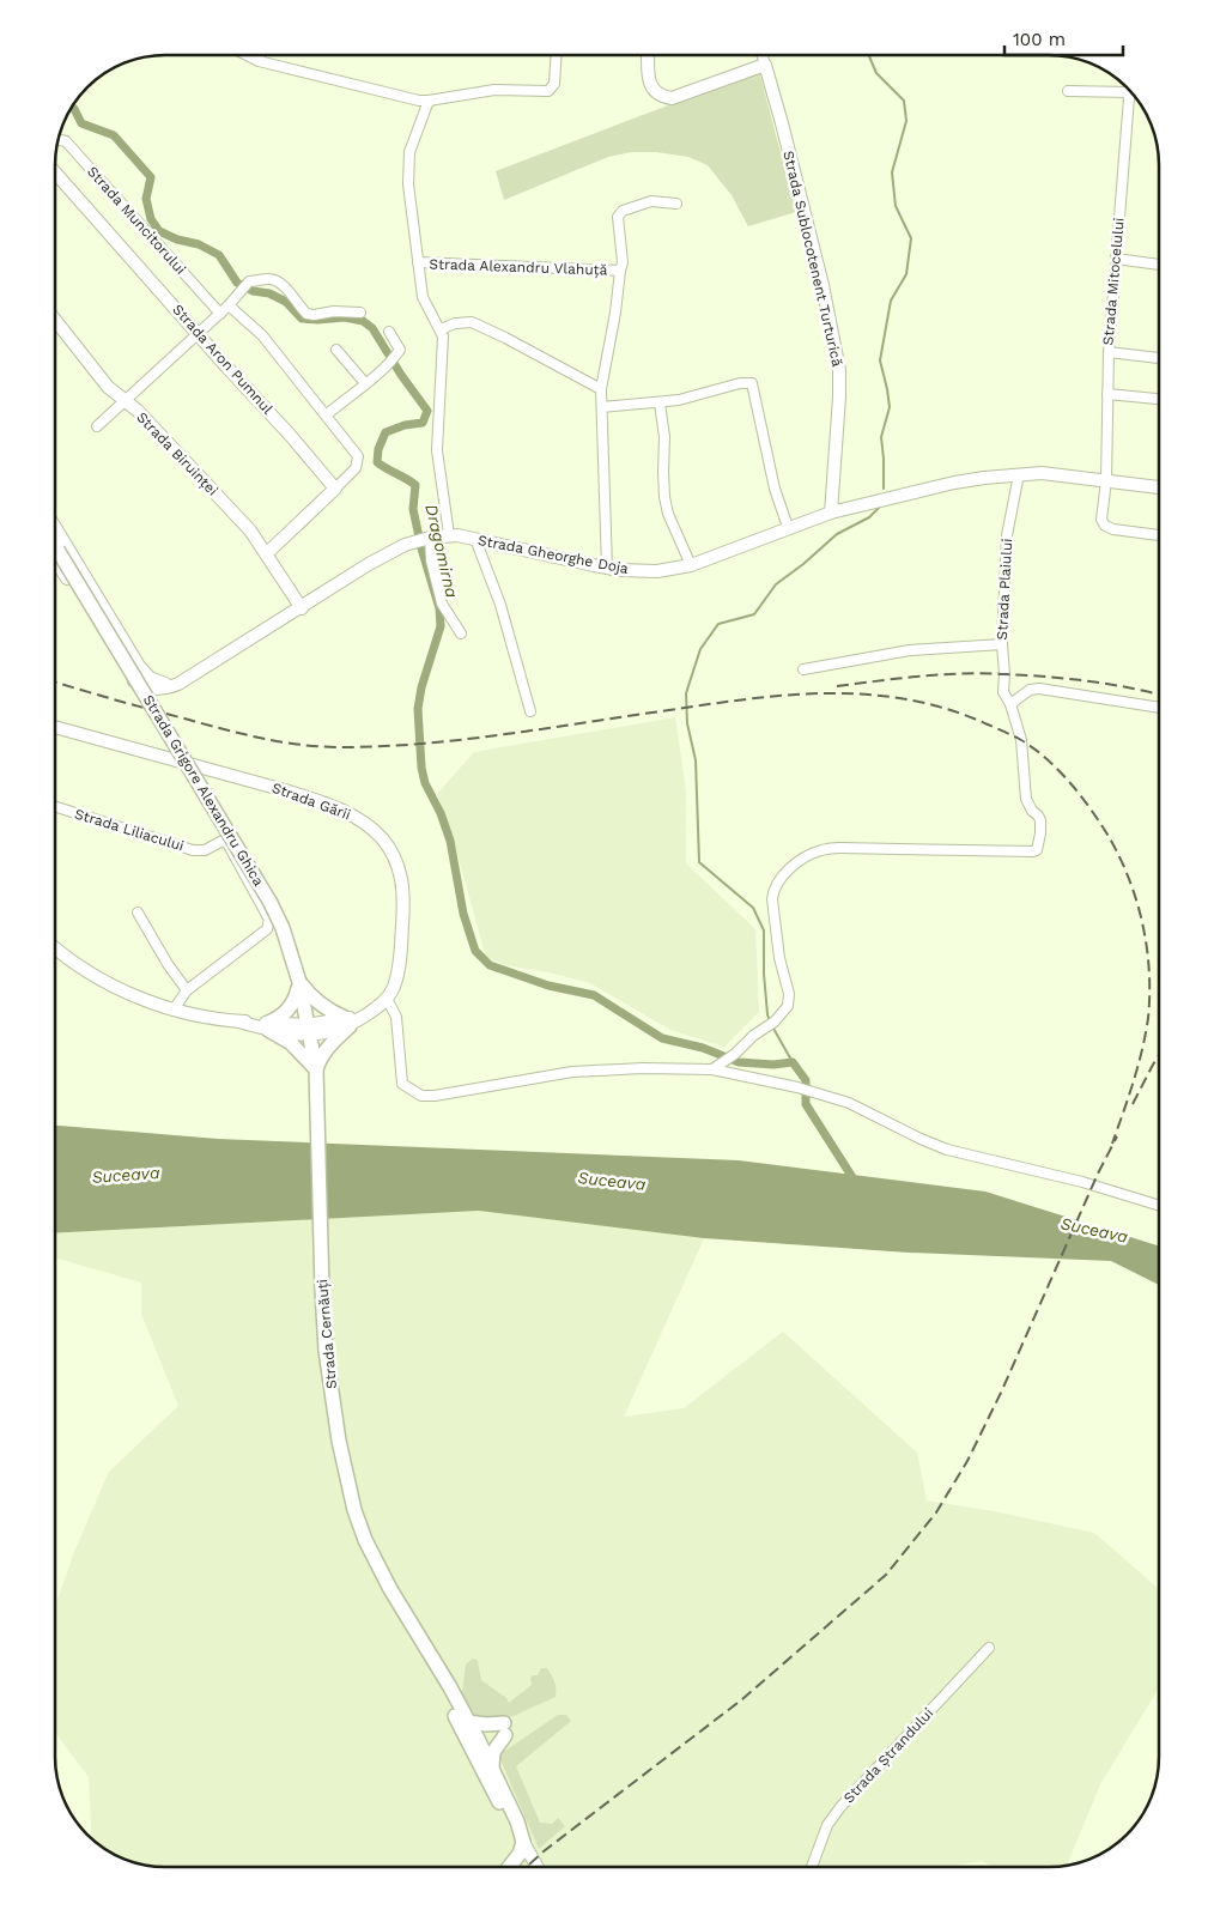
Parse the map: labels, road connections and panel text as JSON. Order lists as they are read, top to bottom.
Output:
{
  "streets": {
    "main road": ["Strada Grigore Alexandru Ghica", "Strada Cernăuți"],
    "street": [
      "Strada Muncitorului",
      "Strada Sublocotenent Turturică",
      "Strada Alexandru Vlahuță",
      "Strada Mitocelului",
      "Strada Aron Pumnul",
      "Strada Biruinței",
      "Strada Gheorghe Doja",
      "Strada Plaiului",
      "Strada Gării",
      "Strada Liliacului",
      "Strada Ștrandului"
    ]
  },
  "crossings": [
    ["Strada Sublocotenent Turturică", "Strada Gheorghe Doja"],
    ["Strada Mitocelului", "Strada Gheorghe Doja"],
    ["Strada Biruinței", "Strada Gheorghe Doja"],
    ["Strada Gheorghe Doja", "Strada Plaiului"],
    ["Strada Grigore Alexandru Ghica", "Strada Cernăuți"]
  ],
  "water": ["Dragomirna", "Suceava"],
  "scale_bar": "100 m"
}
